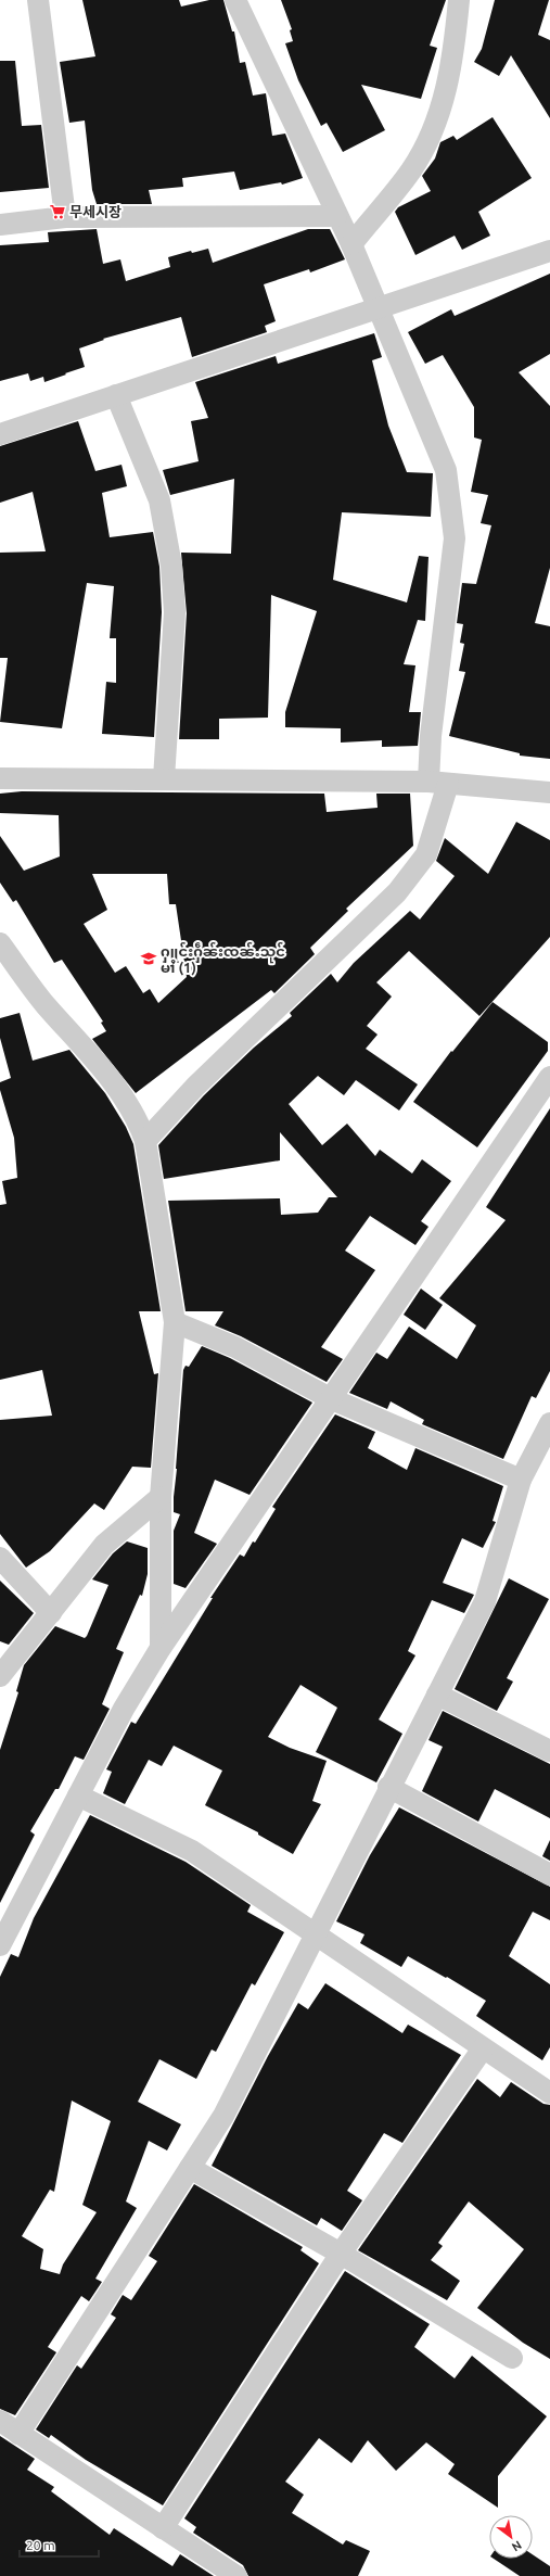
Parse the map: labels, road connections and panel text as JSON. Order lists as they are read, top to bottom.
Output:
{
  "places": {
    "supermarket": ["무세시장"],
    "school or university": ["ႁူင်းႁဵၼ်းၸၼ်ႉသုင် မၢႆ (1)"]
  },
  "scale_bar": "20 m",
  "north": "bottom right"
}
